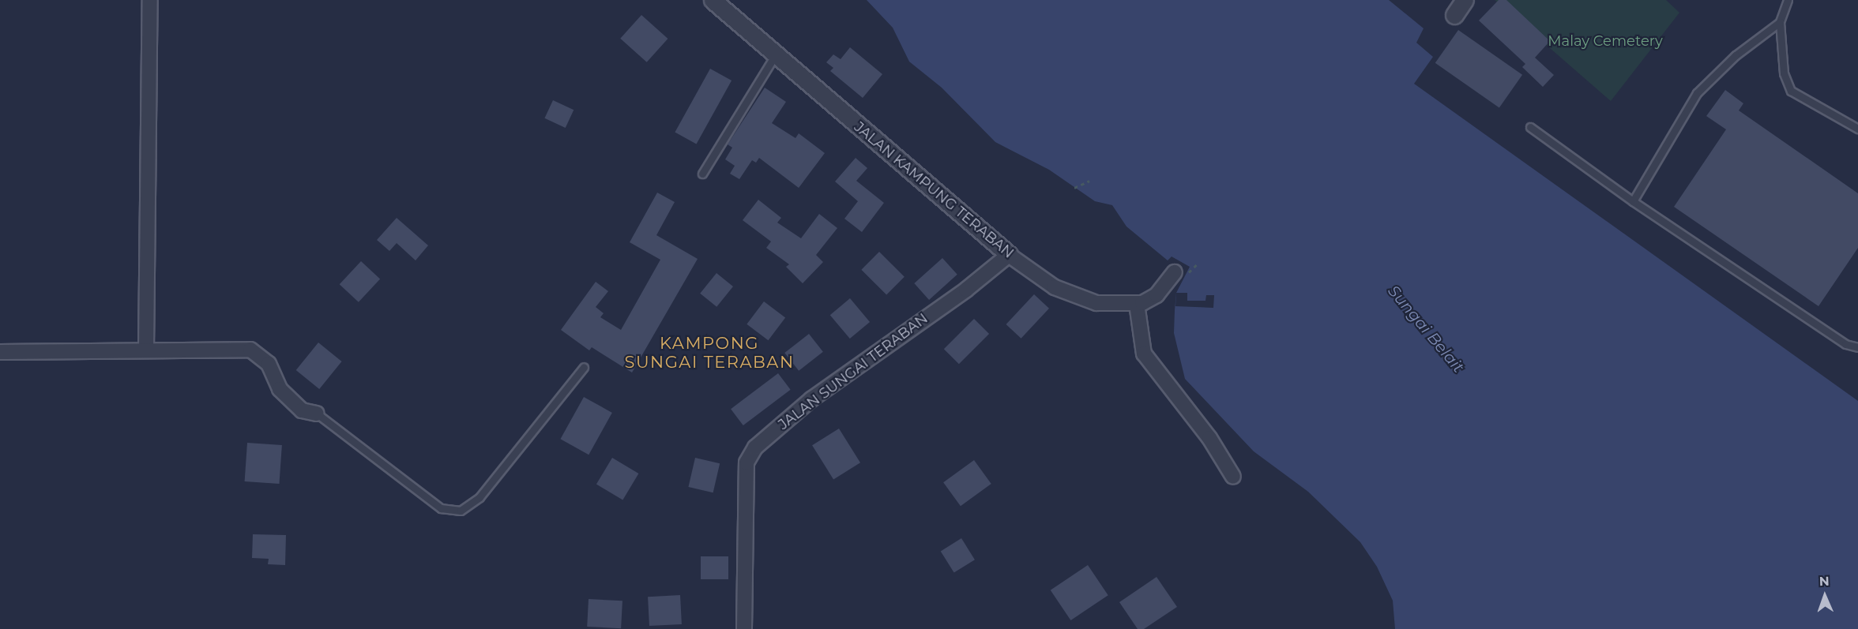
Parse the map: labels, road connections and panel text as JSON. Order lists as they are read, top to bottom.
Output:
{
  "streets": {
    "street": ["JALAN KAMPUNG TERABAN", "JALAN SUNGAI TERABAN"]
  },
  "crossings": [
    ["JALAN KAMPUNG TERABAN", "JALAN SUNGAI TERABAN"]
  ],
  "districts": ["KAMPONG SUNGAI TERABAN"],
  "water": ["Sungai Belait"],
  "parks": ["Malay Cemetery"],
  "north": "top"
}
